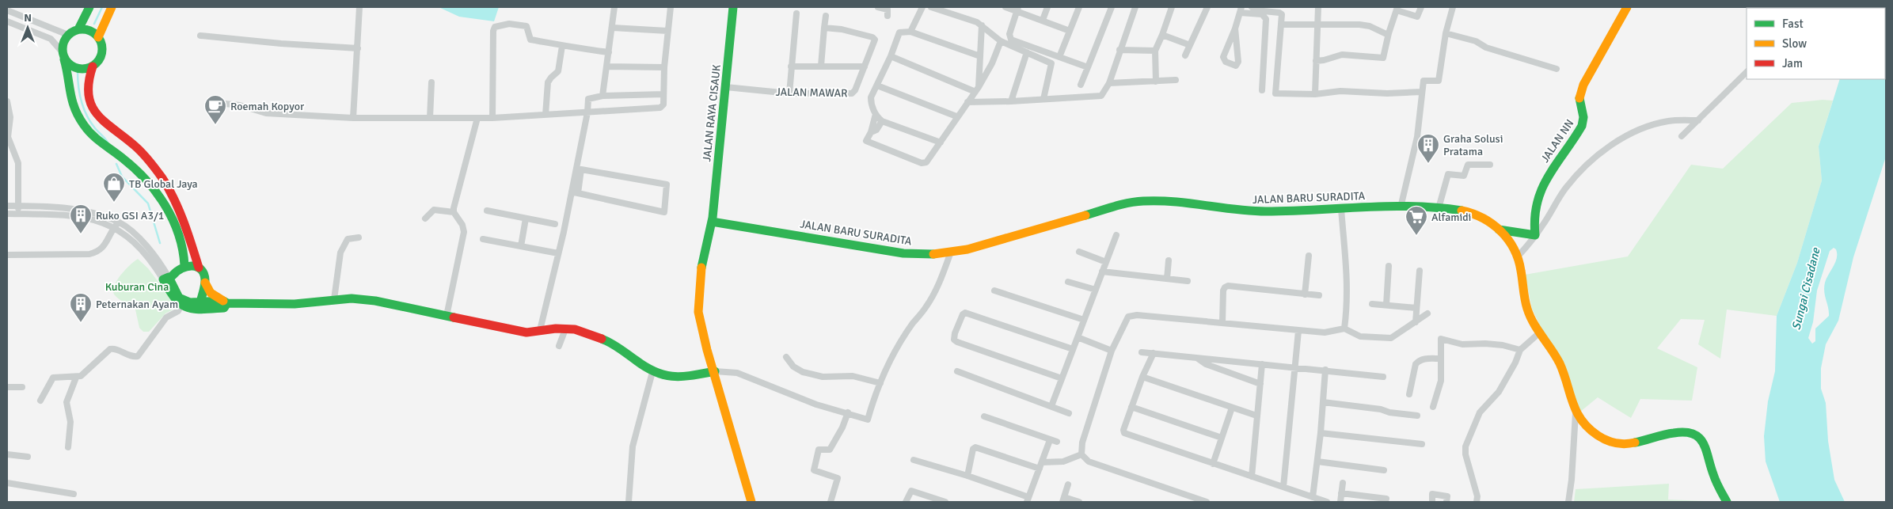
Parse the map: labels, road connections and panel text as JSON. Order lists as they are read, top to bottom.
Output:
{
  "streets": {
    "main road": ["JALAN RAYA CISAUK", "JALAN NN", "JALAN BARU SURADITA"],
    "street": ["JALAN MAWAR"]
  },
  "crossings": [
    ["JALAN MAWAR", "JALAN RAYA CISAUK"],
    ["JALAN RAYA CISAUK", "JALAN BARU SURADITA"]
  ],
  "water": ["Sungai Cisadane"],
  "parks": ["Kuburan Cina"],
  "places": {
    "cafe": ["Roemah Kopyor"],
    "building": ["Graha Solusi Pratama", "Ruko GSI A3/1", "Peternakan Ayam"],
    "shop": ["TB Global Jaya"],
    "supermarket": ["Alfamidi"]
  },
  "legend": ["Fast", "Slow", "Jam"],
  "north": "top"
}
